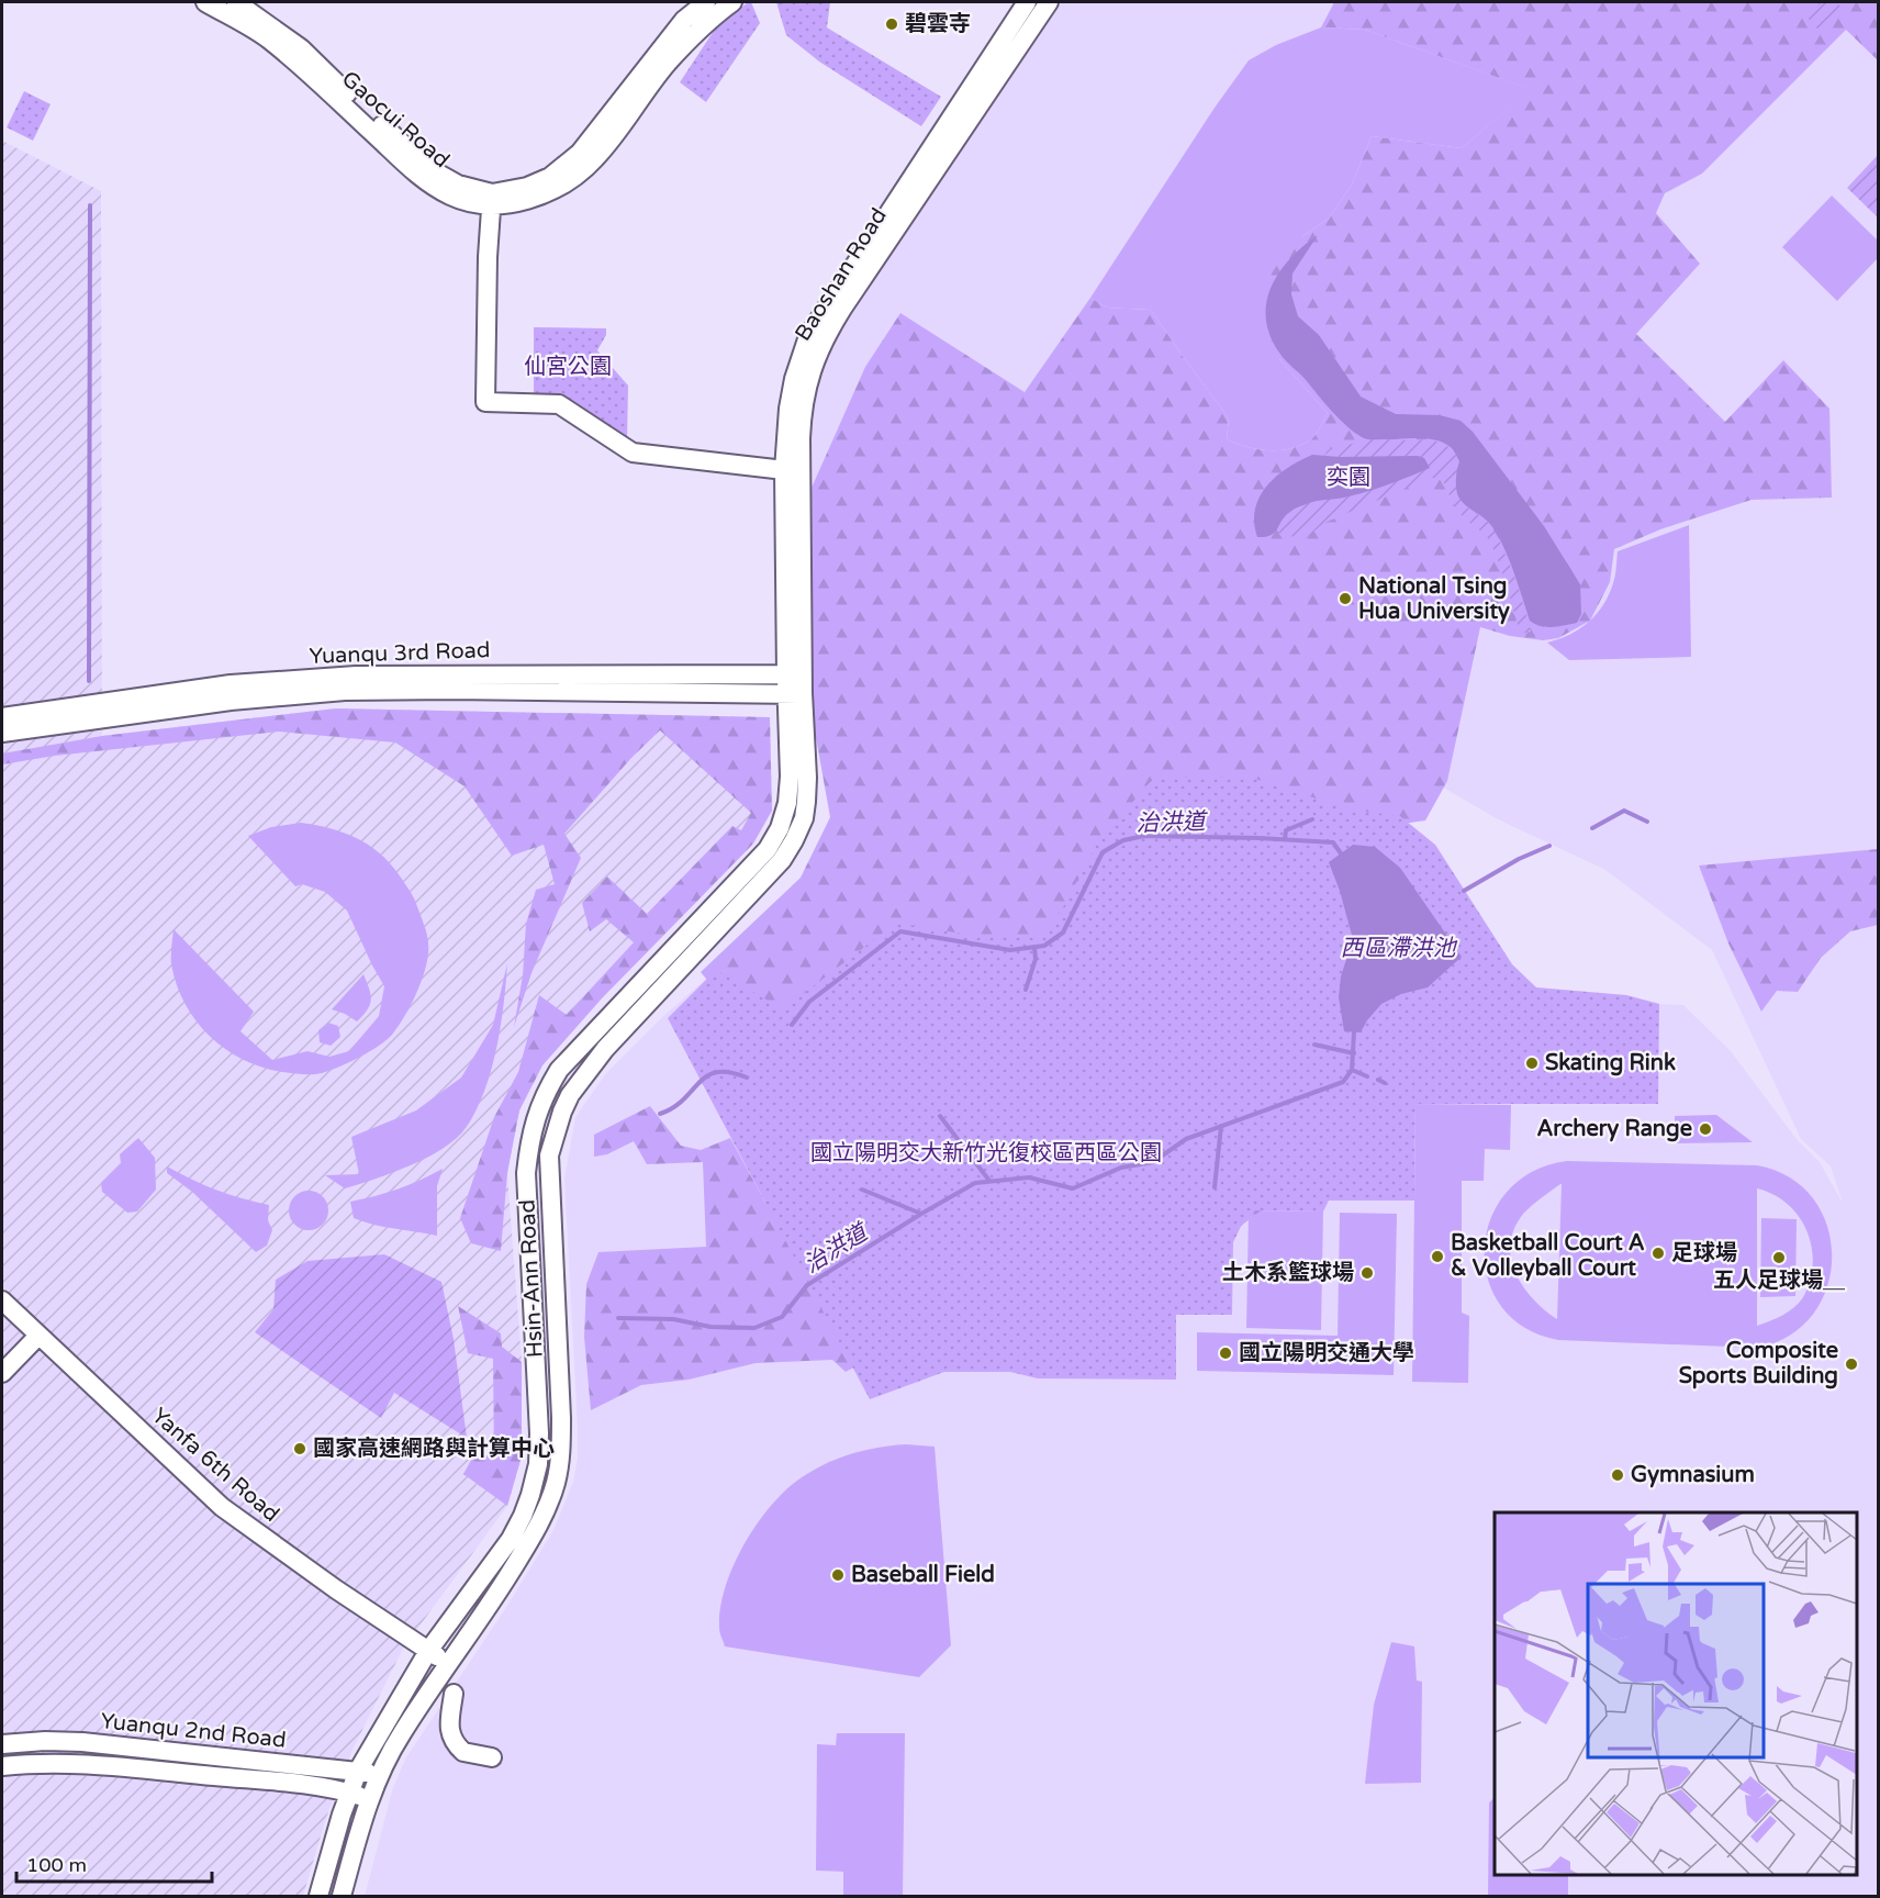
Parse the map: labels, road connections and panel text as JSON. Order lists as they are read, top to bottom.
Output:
{
  "streets": {
    "street": [
      "Gaocui Road",
      "Baoshan Road",
      "Yuanqu 3rd Road",
      "Hsin-Ann Road",
      "Yanfa 6th Road",
      "Yuanqu 2nd Road"
    ]
  },
  "crossings": [
    ["Baoshan Road", "Yuanqu 3rd Road"],
    ["Baoshan Road", "Hsin-Ann Road"],
    ["Yuanqu 3rd Road", "Hsin-Ann Road"],
    ["Hsin-Ann Road", "Yanfa 6th Road"],
    ["Hsin-Ann Road", "Yuanqu 2nd Road"]
  ],
  "water": ["治洪道", "西區滯洪池"],
  "parks": ["仙宮公園", "奕園", "國立陽明交大新竹光復校區西區公園"],
  "places": [
    "碧雲寺",
    "National Tsing Hua University",
    "Skating Rink",
    "Archery Range",
    "足球場",
    "Basketball Court A & Volleyball Court",
    "五人足球場＿",
    "土木系籃球場",
    "國立陽明交通大學",
    "Composite Sports Building",
    "國家高速網路與計算中心",
    "Gymnasium",
    "Baseball Field"
  ],
  "scale_bar": "100 m"
}
